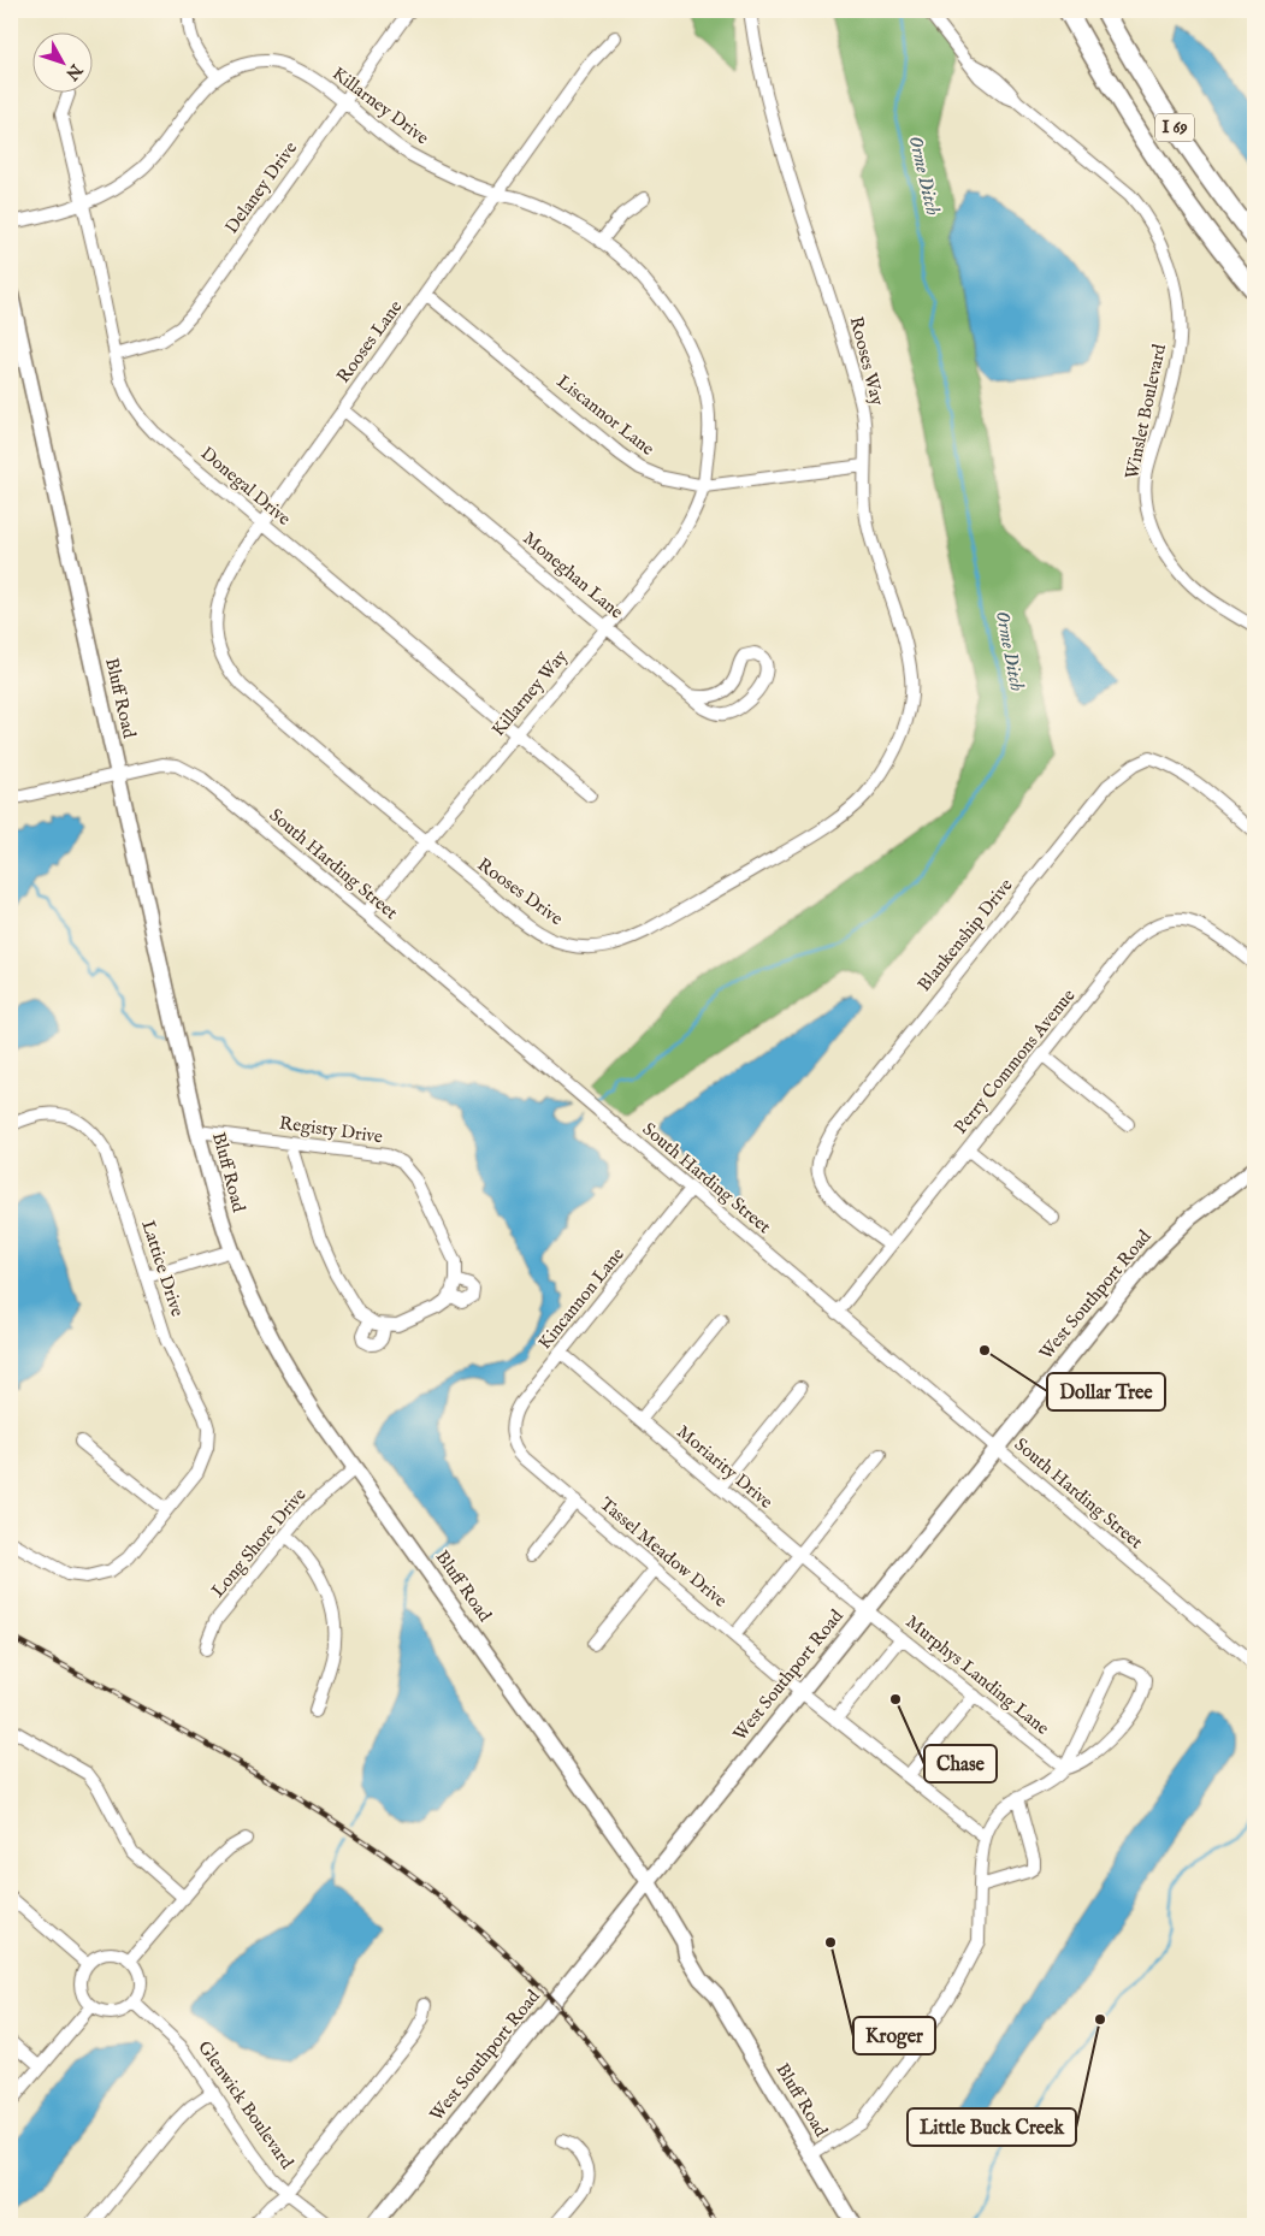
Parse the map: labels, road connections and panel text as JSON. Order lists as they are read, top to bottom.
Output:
{
  "streets": {
    "highway": ["I 69"],
    "main road": ["Bluff Road", "West Southport Road"],
    "street": [
      "Killarney Drive",
      "Delaney Drive",
      "Rooses Lane",
      "Rooses Way",
      "Winslet Boulevard",
      "Liscannor Lane",
      "Donegal Drive",
      "Moneghan Lane",
      "Killarney Way",
      "South Harding Street",
      "Rooses Drive",
      "Blankenship Drive",
      "Perry Commons Avenue",
      "Registy Drive",
      "Lattice Drive",
      "Kincannon Lane",
      "Moriarity Drive",
      "Long Shore Drive",
      "Tassel Meadow Drive",
      "Murphys Landing Lane",
      "Glenwick Boulevard"
    ]
  },
  "crossings": [
    ["Killarney Drive", "Delaney Drive"],
    ["Killarney Drive", "Rooses Lane"],
    ["Killarney Drive", "Liscannor Lane"],
    ["Killarney Drive", "Donegal Drive"],
    ["Killarney Drive", "Killarney Way"],
    ["Delaney Drive", "Donegal Drive"],
    ["Rooses Lane", "Liscannor Lane"],
    ["Rooses Lane", "Donegal Drive"],
    ["Rooses Lane", "Moneghan Lane"],
    ["Rooses Lane", "Rooses Drive"],
    ["Rooses Way", "Liscannor Lane"],
    ["Rooses Way", "Rooses Drive"],
    ["Liscannor Lane", "Killarney Way"],
    ["Donegal Drive", "Killarney Way"],
    ["Moneghan Lane", "Killarney Way"],
    ["Killarney Way", "South Harding Street"],
    ["Killarney Way", "Rooses Drive"],
    ["Bluff Road", "South Harding Street"],
    ["Bluff Road", "Registy Drive"],
    ["Bluff Road", "West Southport Road"],
    ["Bluff Road", "Long Shore Drive"],
    ["South Harding Street", "Perry Commons Avenue"],
    ["South Harding Street", "West Southport Road"],
    ["South Harding Street", "Kincannon Lane"],
    ["Blankenship Drive", "Perry Commons Avenue"],
    ["West Southport Road", "Moriarity Drive"],
    ["West Southport Road", "Tassel Meadow Drive"],
    ["West Southport Road", "Murphys Landing Lane"],
    ["Kincannon Lane", "Moriarity Drive"],
    ["Kincannon Lane", "Tassel Meadow Drive"],
    ["Moriarity Drive", "Murphys Landing Lane"]
  ],
  "water": ["Orme Ditch"],
  "places": [
    "Dollar Tree",
    "Chase",
    "Kroger",
    "Little Buck Creek"
  ],
  "north": "bottom right"
}
